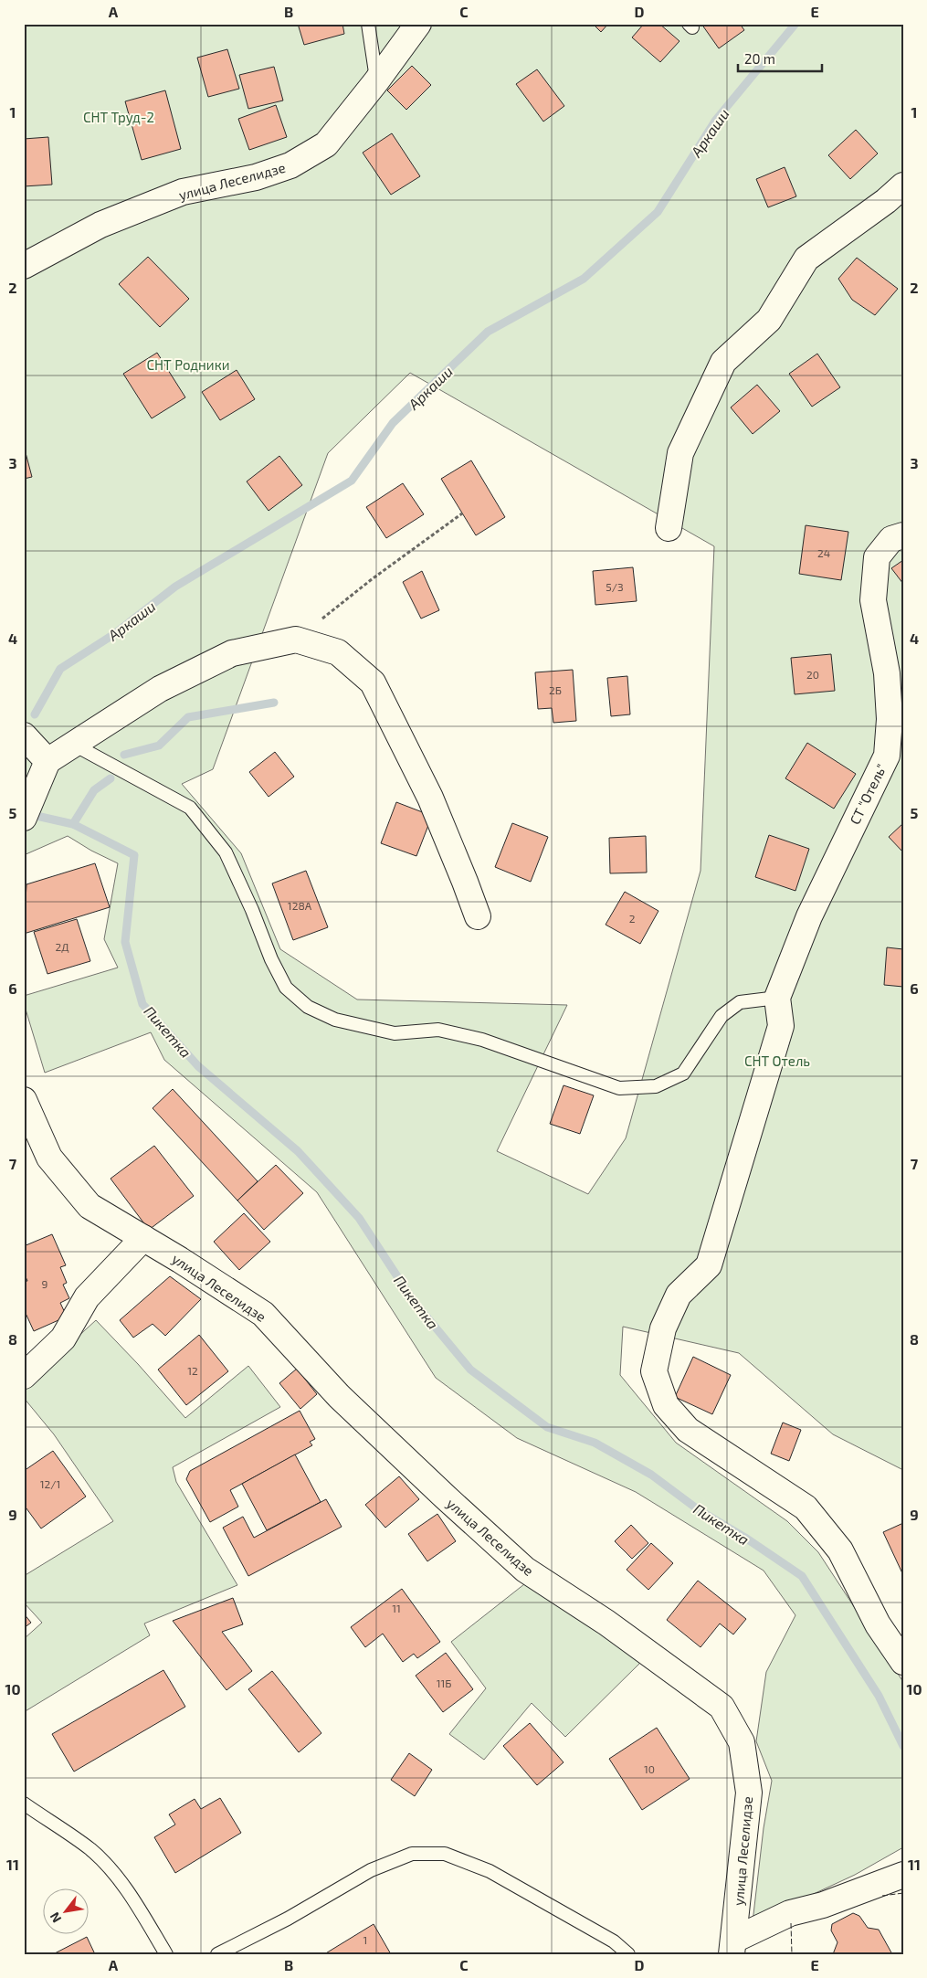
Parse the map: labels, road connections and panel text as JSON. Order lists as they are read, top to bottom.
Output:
{
  "streets": {
    "street": ["улица Леселидзе", "СТ \"Отель\""]
  },
  "water": ["Аркаши", "Пикетка"],
  "parks": ["СНТ Труд-2", "СНТ Родники", "СНТ Отель"],
  "house_numbers": [
    "24",
    "5/3",
    "20",
    "2Б",
    "128А",
    "2",
    "2Д",
    "9",
    "12",
    "12/1",
    "11",
    "11Б",
    "10",
    "1"
  ],
  "scale_bar": "20 m",
  "north": "bottom left",
  "grid": {
    "columns": [
      "A",
      "B",
      "C",
      "D",
      "E"
    ],
    "rows": [
      "1",
      "2",
      "3",
      "4",
      "5",
      "6",
      "7",
      "8",
      "9",
      "10",
      "11"
    ]
  }
}
